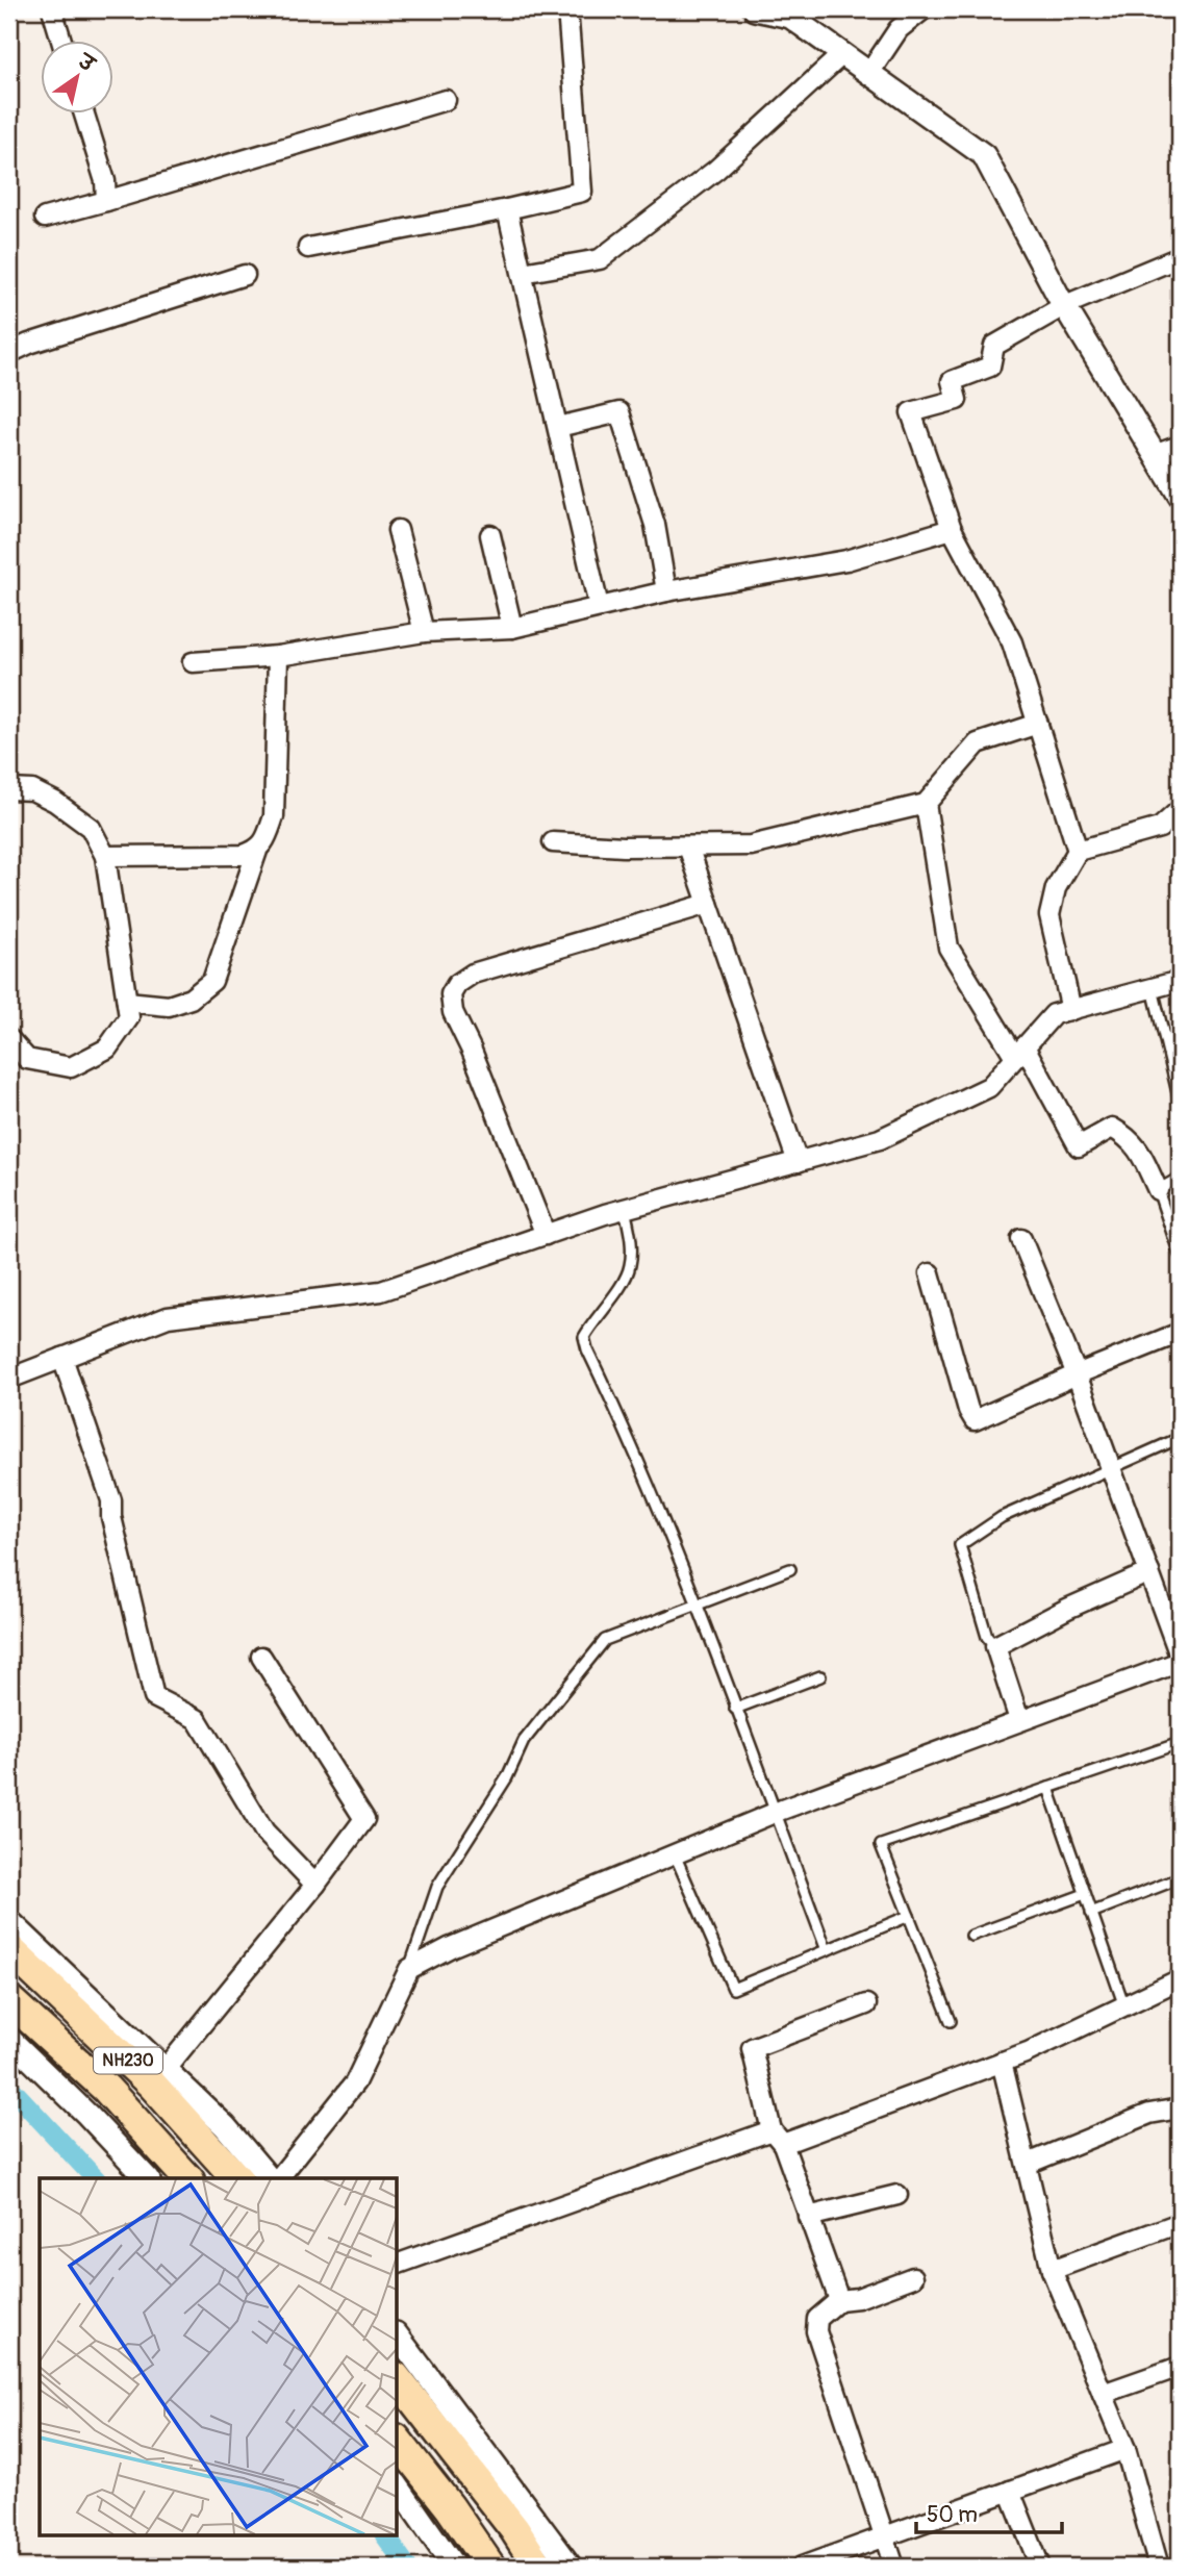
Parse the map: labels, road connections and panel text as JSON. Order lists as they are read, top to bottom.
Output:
{
  "streets": {
    "highway": ["NH230"]
  },
  "scale_bar": "50 m",
  "north": "top right"
}
